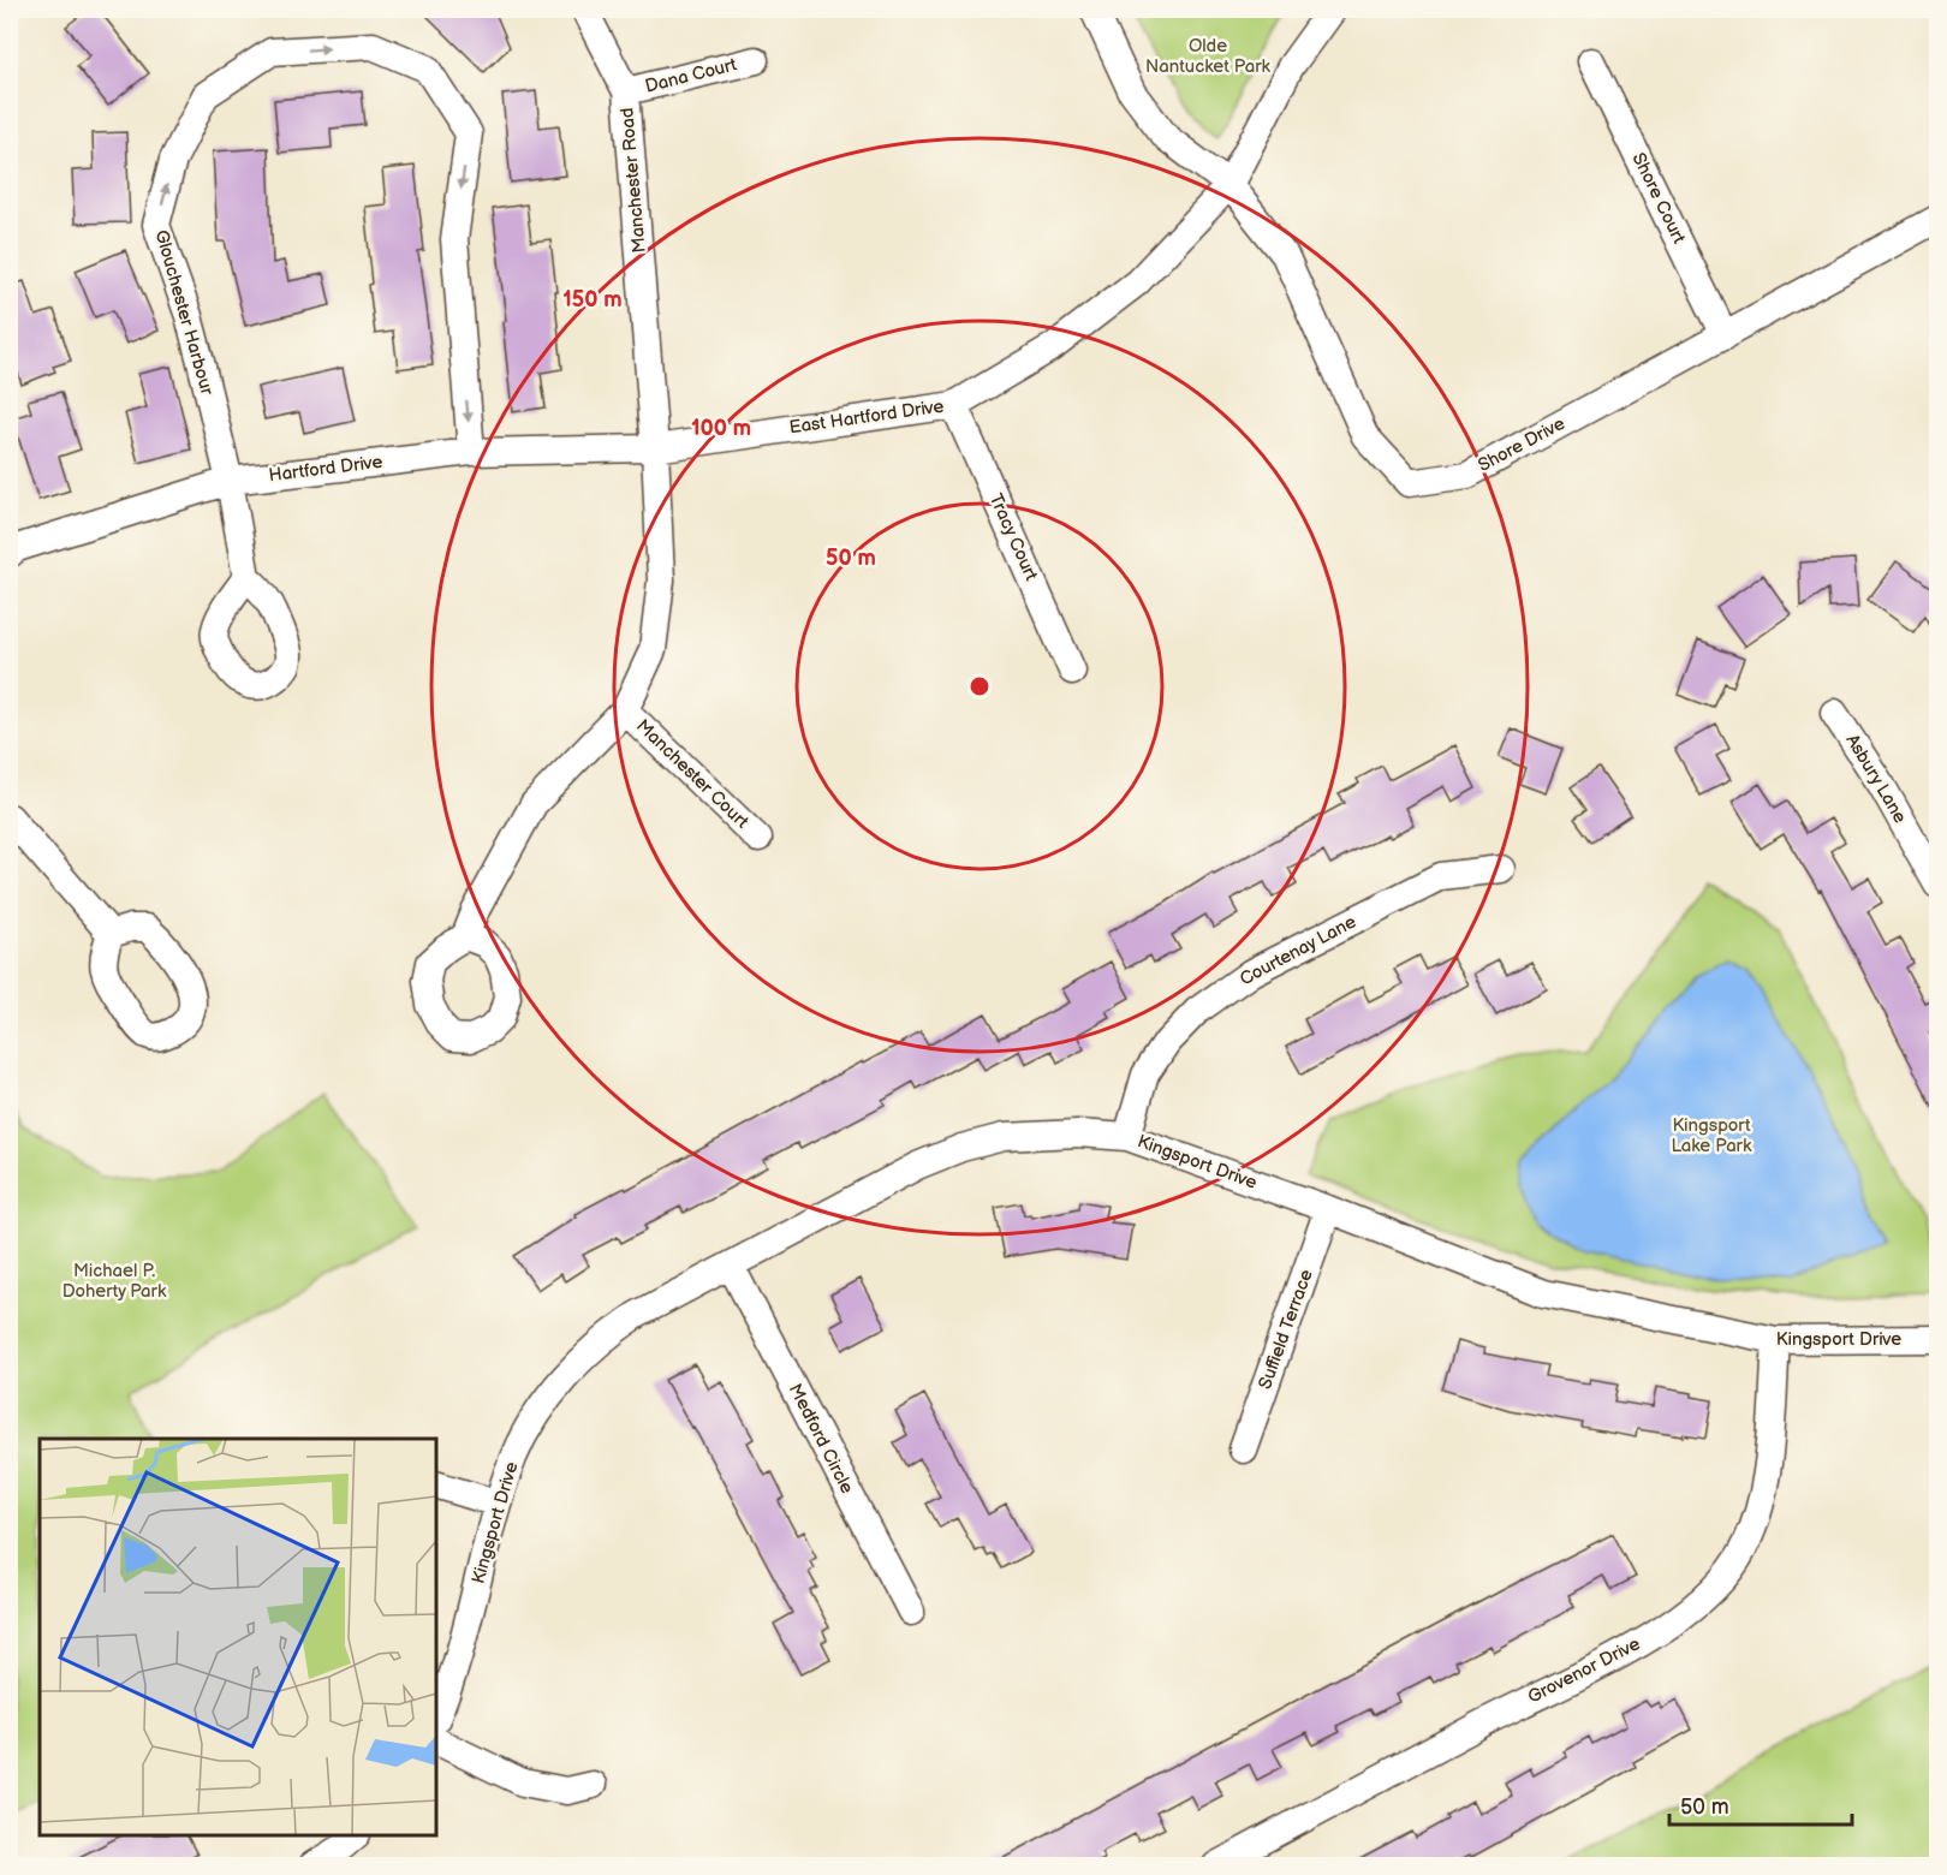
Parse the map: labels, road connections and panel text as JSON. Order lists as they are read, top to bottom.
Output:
{
  "streets": {
    "street": [
      "Dana Court",
      "Manchester Road",
      "Shore Court",
      "Glouchester Harbour",
      "East Hartford Drive",
      "Shore Drive",
      "Hartford Drive",
      "Tracy Court",
      "Manchester Court",
      "Asbury Lane",
      "Courtenay Lane",
      "Kingsport Drive",
      "Suffield Terrace",
      "Medford Circle",
      "Grovenor Drive"
    ]
  },
  "crossings": [
    ["Dana Court", "Manchester Road"],
    ["Manchester Road", "East Hartford Drive"],
    ["Manchester Road", "Hartford Drive"],
    ["Manchester Road", "Manchester Court"],
    ["Shore Court", "Shore Drive"],
    ["Glouchester Harbour", "Hartford Drive"],
    ["East Hartford Drive", "Shore Drive"],
    ["East Hartford Drive", "Hartford Drive"],
    ["East Hartford Drive", "Tracy Court"],
    ["Courtenay Lane", "Kingsport Drive"],
    ["Kingsport Drive", "Suffield Terrace"],
    ["Kingsport Drive", "Medford Circle"],
    ["Kingsport Drive", "Grovenor Drive"]
  ],
  "parks": ["Olde Nantucket Park", "Kingsport Lake Park", "Michael P. Doherty Park"],
  "scale_bar": "50 m",
  "rings": ["150 m", "100 m", "50 m"]
}
